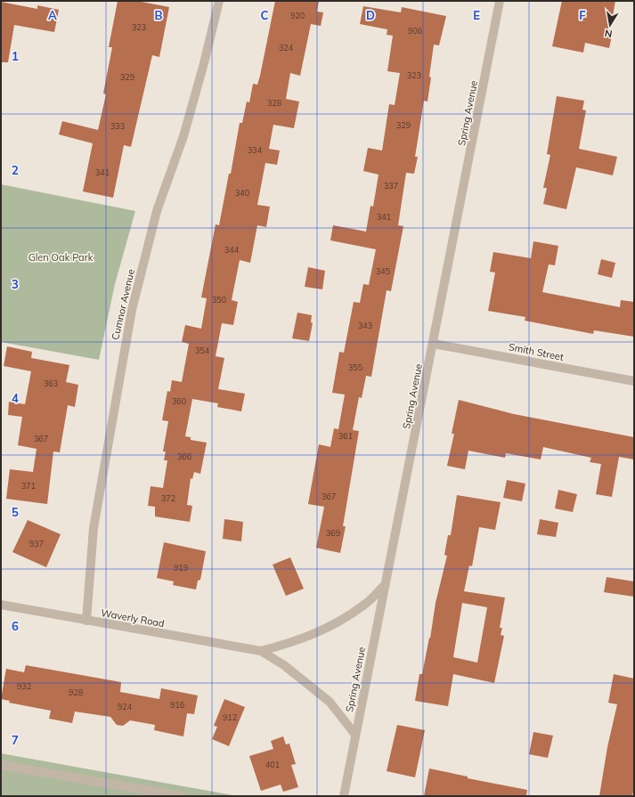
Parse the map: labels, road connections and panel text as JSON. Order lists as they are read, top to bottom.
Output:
{
  "streets": {
    "street": [
      "Spring Avenue",
      "Cumnor Avenue",
      "Smith Street",
      "Waverly Road"
    ]
  },
  "crossings": [
    ["Spring Avenue", "Smith Street"],
    ["Spring Avenue", "Waverly Road"],
    ["Cumnor Avenue", "Waverly Road"]
  ],
  "parks": ["Glen Oak Park"],
  "house_numbers": [
    "920",
    "323",
    "906",
    "324",
    "323",
    "329",
    "328",
    "329",
    "333",
    "334",
    "341",
    "337",
    "340",
    "341",
    "344",
    "345",
    "350",
    "343",
    "354",
    "355",
    "363",
    "360",
    "361",
    "367",
    "366",
    "371",
    "367",
    "372",
    "369",
    "937",
    "919",
    "932",
    "928",
    "916",
    "924",
    "912",
    "401"
  ],
  "north": "bottom",
  "grid": {
    "columns": [
      "A",
      "B",
      "C",
      "D",
      "E",
      "F"
    ],
    "rows": [
      "1",
      "2",
      "3",
      "4",
      "5",
      "6",
      "7"
    ]
  }
}
